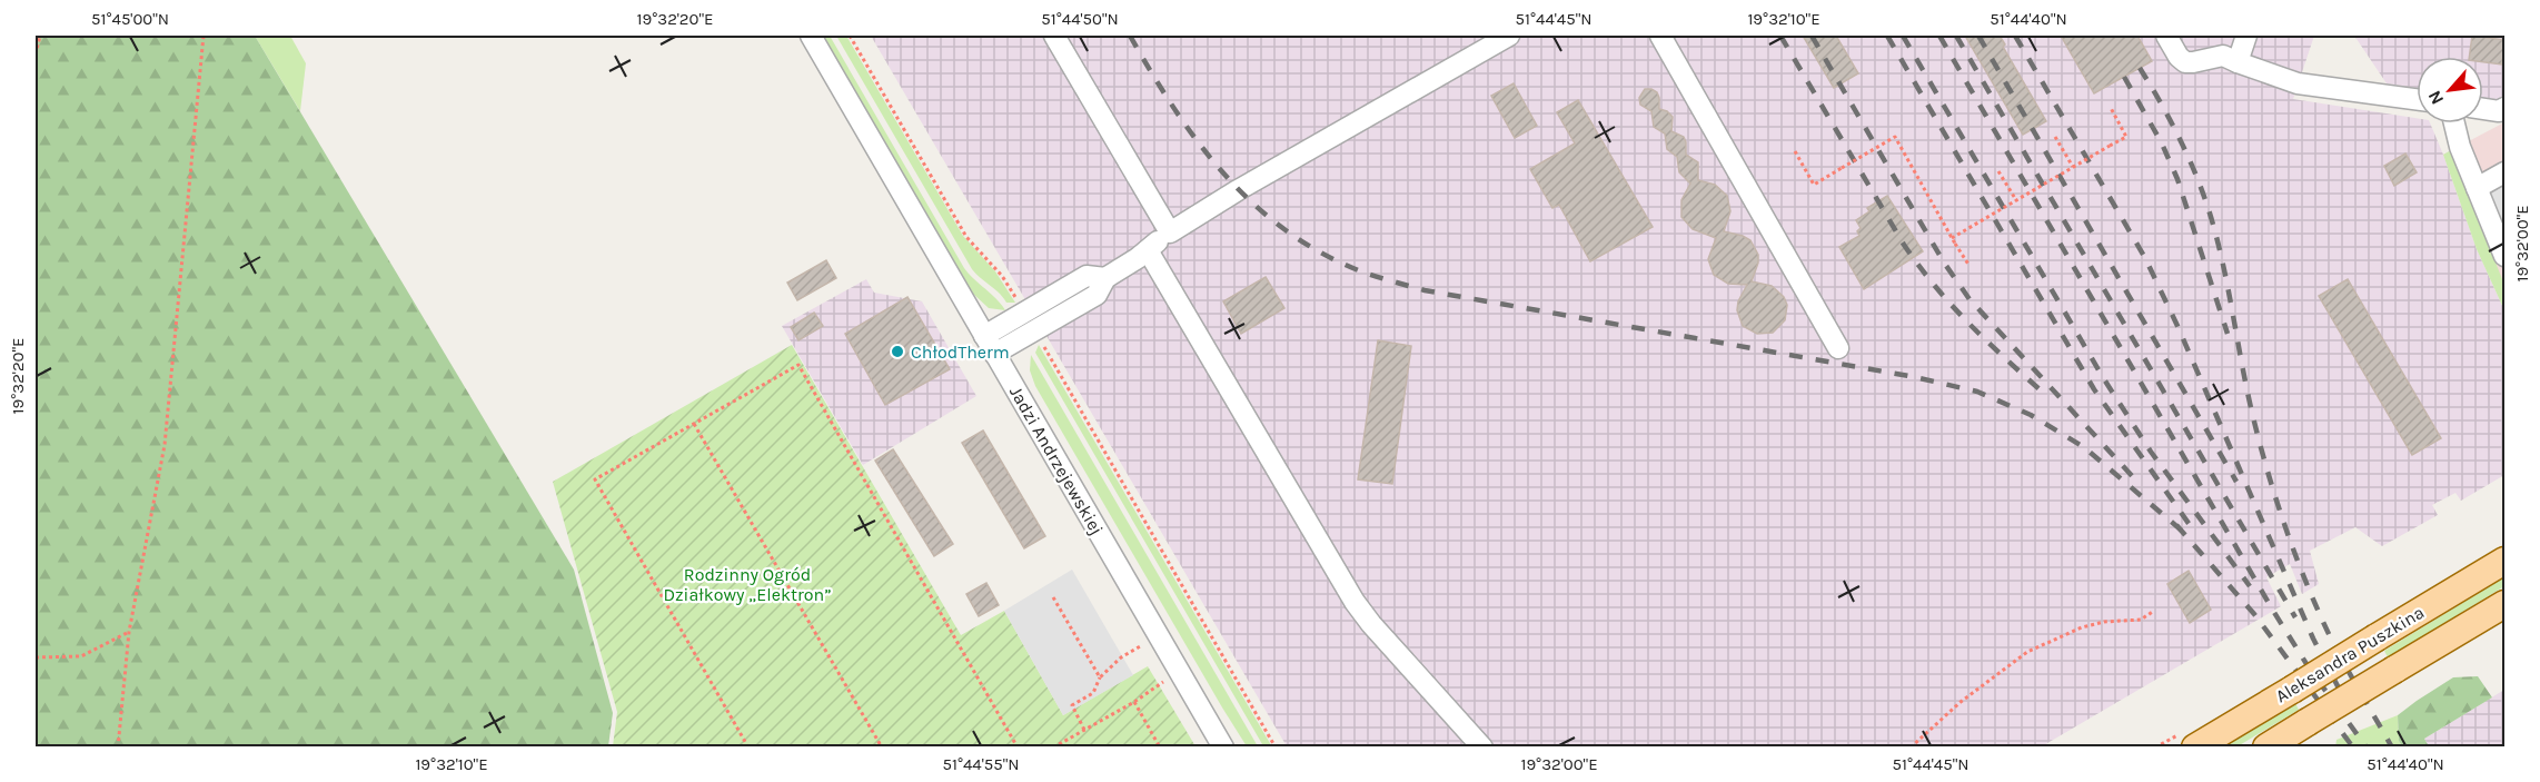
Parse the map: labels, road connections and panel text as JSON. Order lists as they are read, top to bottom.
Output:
{
  "streets": {
    "main road": ["Aleksandra Puszkina"],
    "street": ["Jadzi Andrzejewskiej"]
  },
  "parks": ["Rodzinny Ogród Działkowy „Elektron”"],
  "places": ["ChłodTherm"],
  "north": "bottom left",
  "coordinates": [
    "51°45'00\"N",
    "19°32'20\"E",
    "51°44'50\"N",
    "51°44'45\"N",
    "19°32'10\"E",
    "51°44'40\"N",
    "19°32'00\"E",
    "51°44'55\"N"
  ]
}
